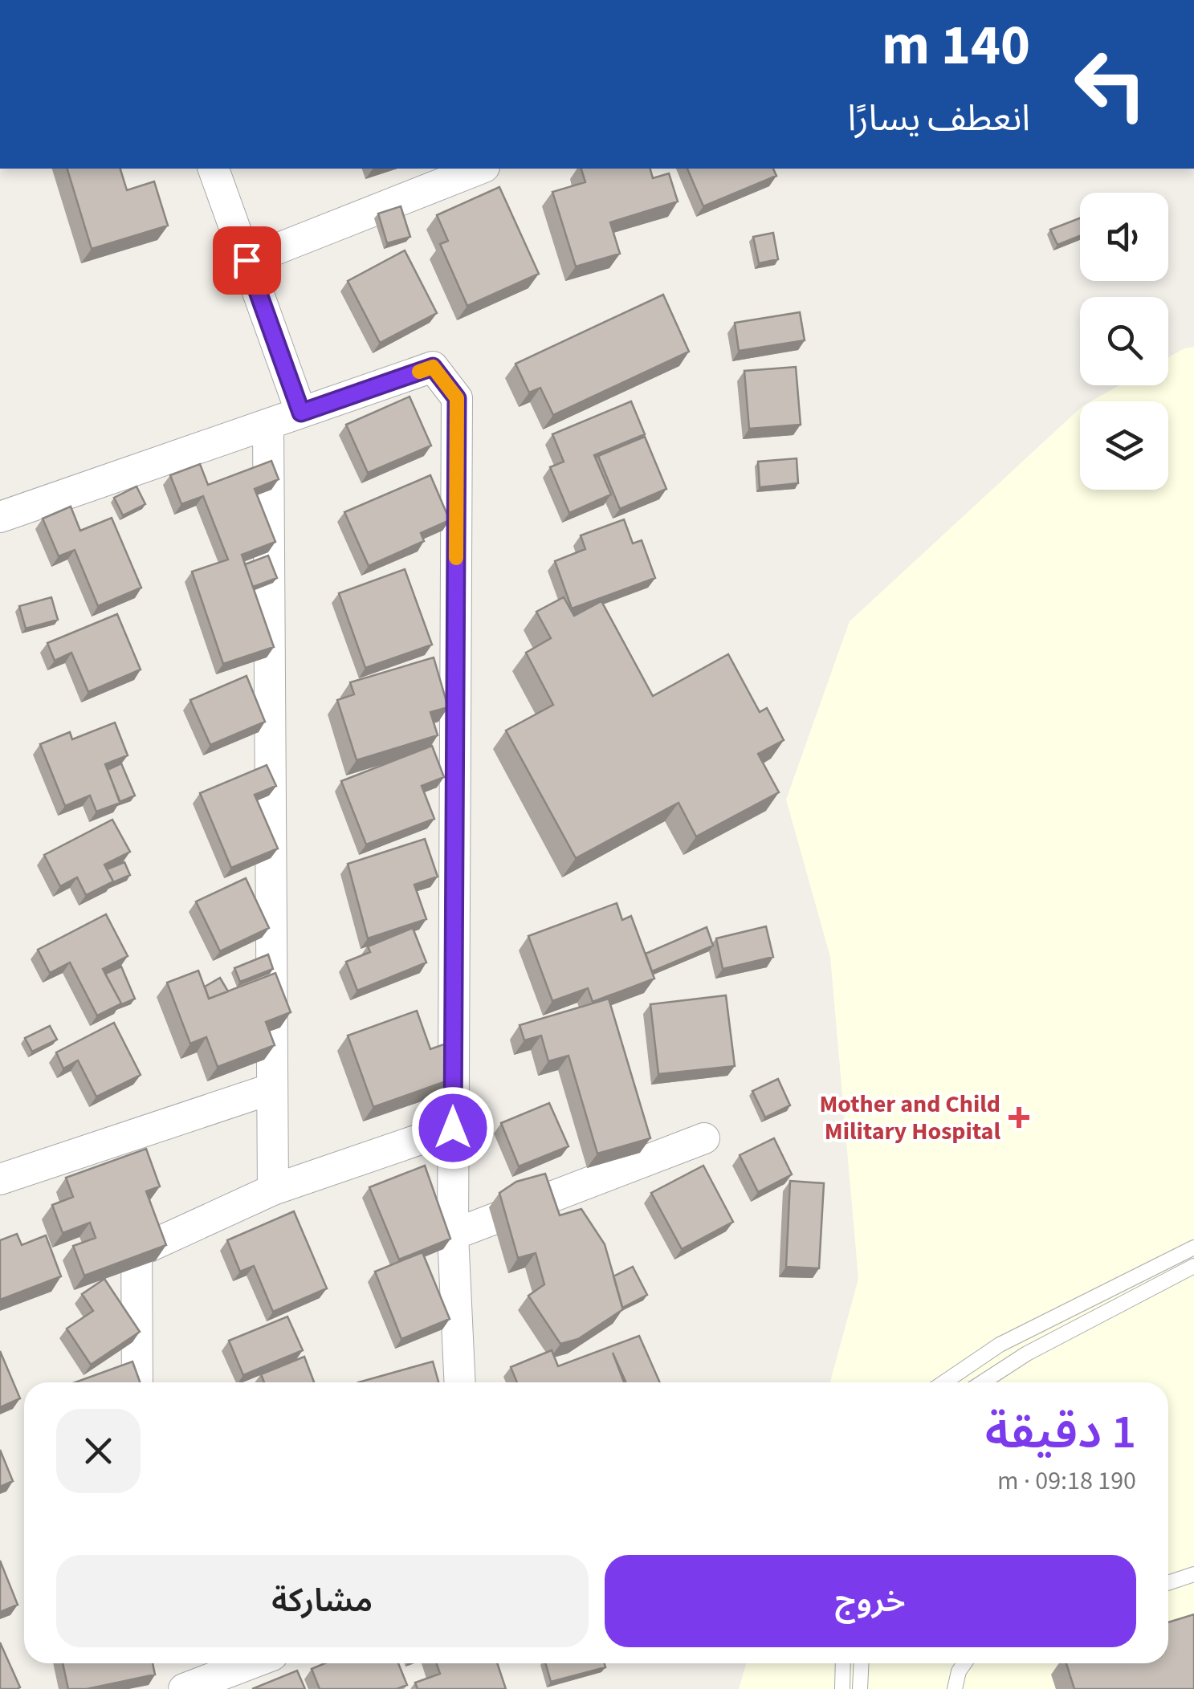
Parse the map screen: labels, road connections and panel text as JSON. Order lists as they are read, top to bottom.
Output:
{
  "places": {
    "health": ["Mother and Child Military Hospital"]
  },
  "page": {
    "turn": ["140 m", "انعطف يسارًا"],
    "heading": ["1 دقيقة", "190 m · 09:18"],
    "buttons": ["خروج", "مشاركة"]
  }
}
